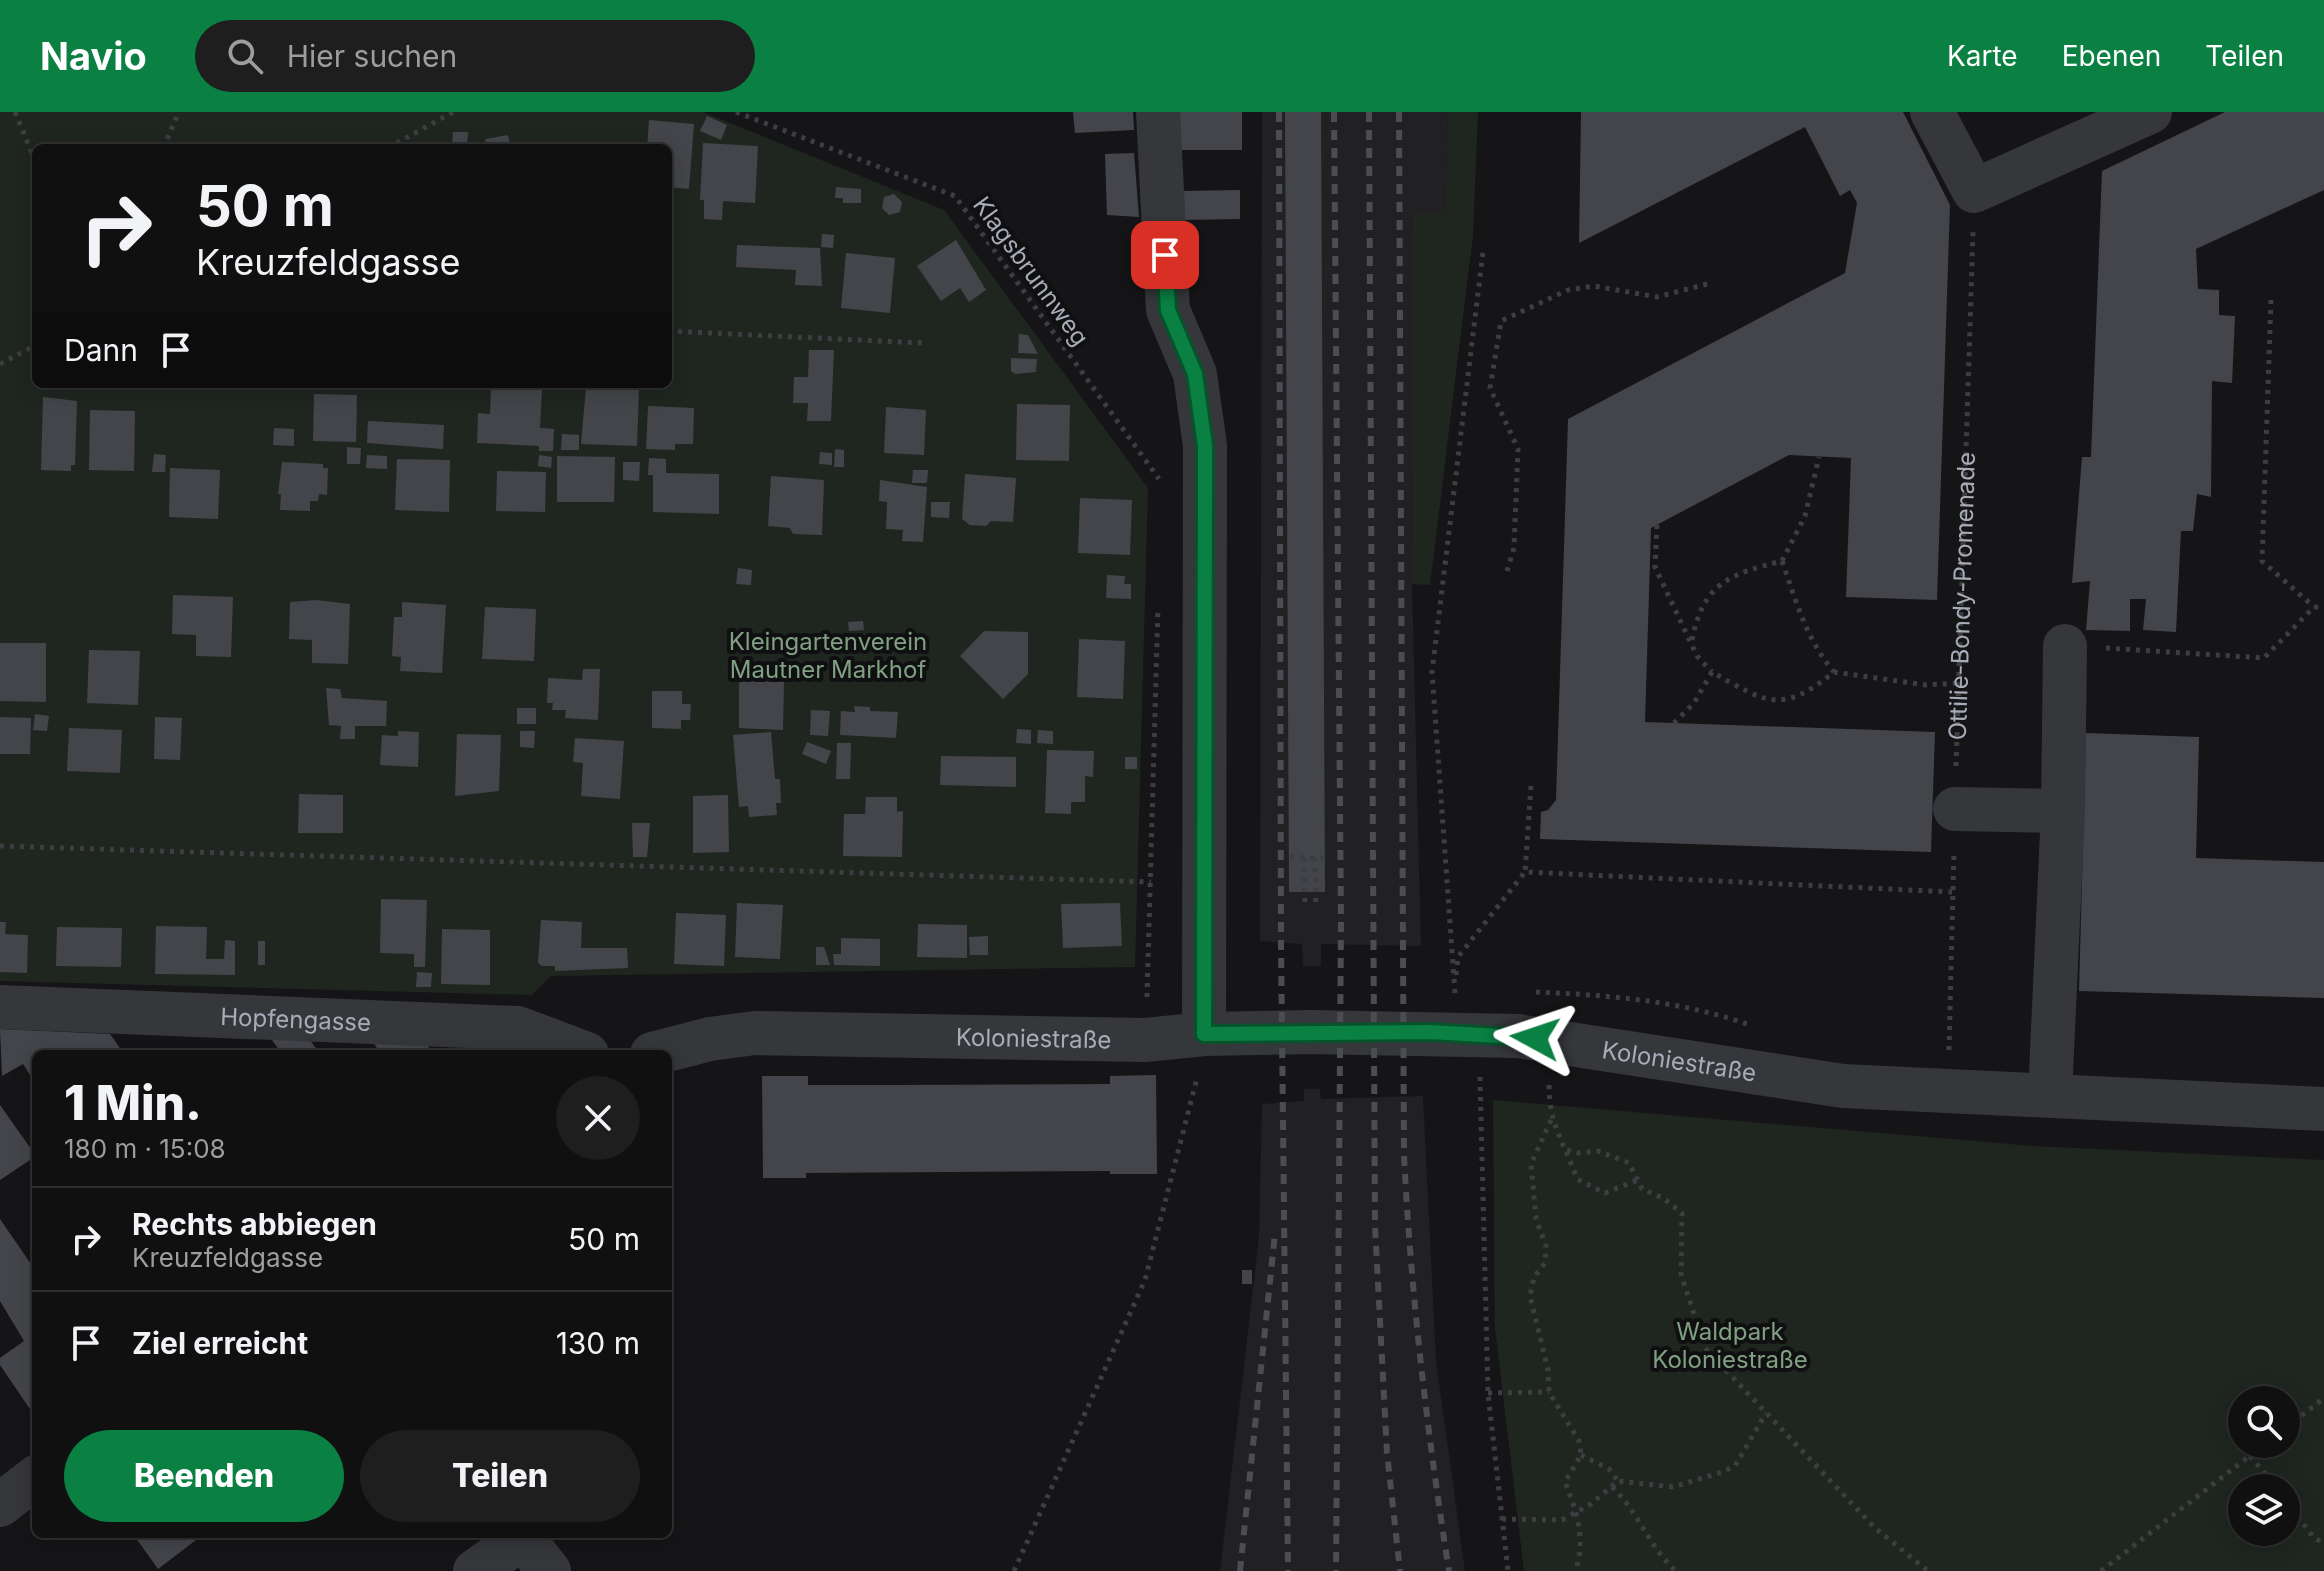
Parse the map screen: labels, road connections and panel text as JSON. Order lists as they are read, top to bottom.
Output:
{
  "streets": {
    "street": ["Hopfengasse", "Koloniestraße"],
    "path": ["Klagsbrunnweg", "Ottilie-Bondy-Promenade"]
  },
  "crossings": [
    ["Ottilie-Bondy-Promenade", "Koloniestraße"]
  ],
  "parks": ["Kleingartenverein Mautner Markhof", "Waldpark Koloniestraße"],
  "page": {
    "header": "Navio",
    "search": "Hier suchen",
    "nav": ["Karte", "Ebenen", "Teilen"],
    "turn": ["50 m", "Kreuzfeldgasse"],
    "then": "Dann",
    "heading": ["1 Min.", "180 m · 15:08"],
    "list": [
      {
        "name": "Rechts abbiegen",
        "note": "Kreuzfeldgasse",
        "value": "50 m"
      },
      {
        "name": "Ziel erreicht",
        "value": "130 m"
      }
    ],
    "buttons": ["Beenden", "Teilen"]
  }
}
